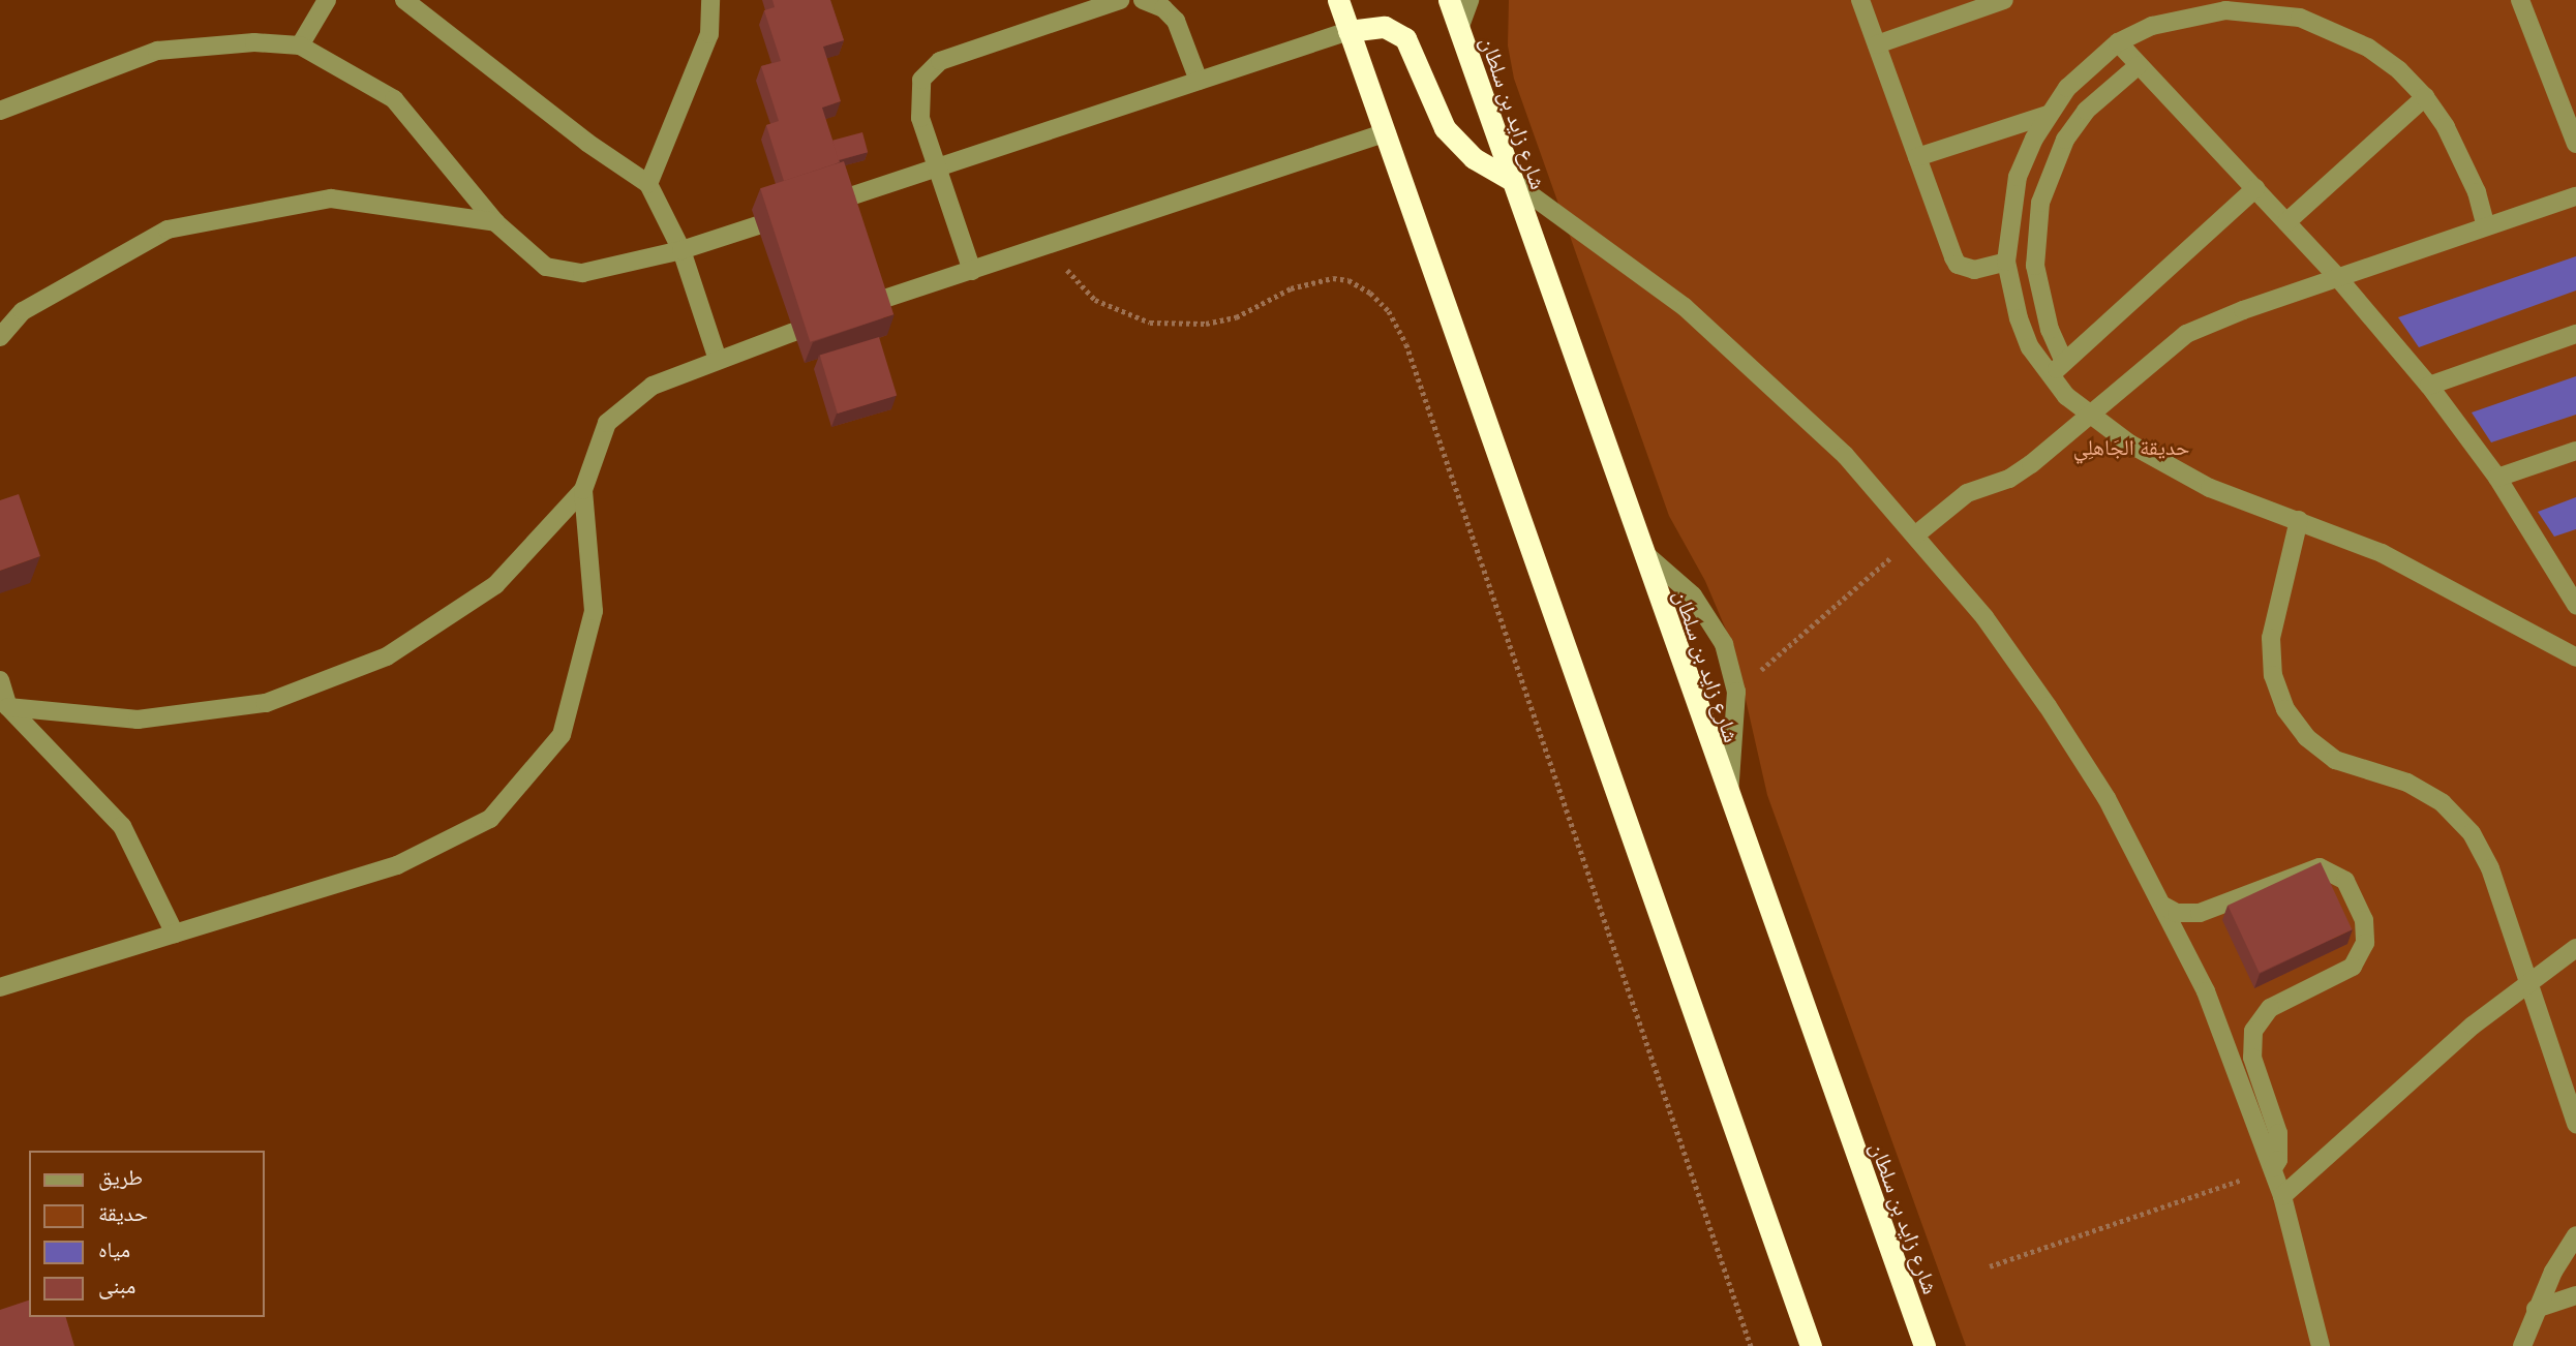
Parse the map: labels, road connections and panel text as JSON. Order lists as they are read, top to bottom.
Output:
{
  "streets": {
    "highway": ["شارع زايد بن سلطان"]
  },
  "parks": ["حديقة الجَاهلِي"],
  "legend": [
    "طريق",
    "حديقة",
    "مياه",
    "مبنى"
  ]
}
